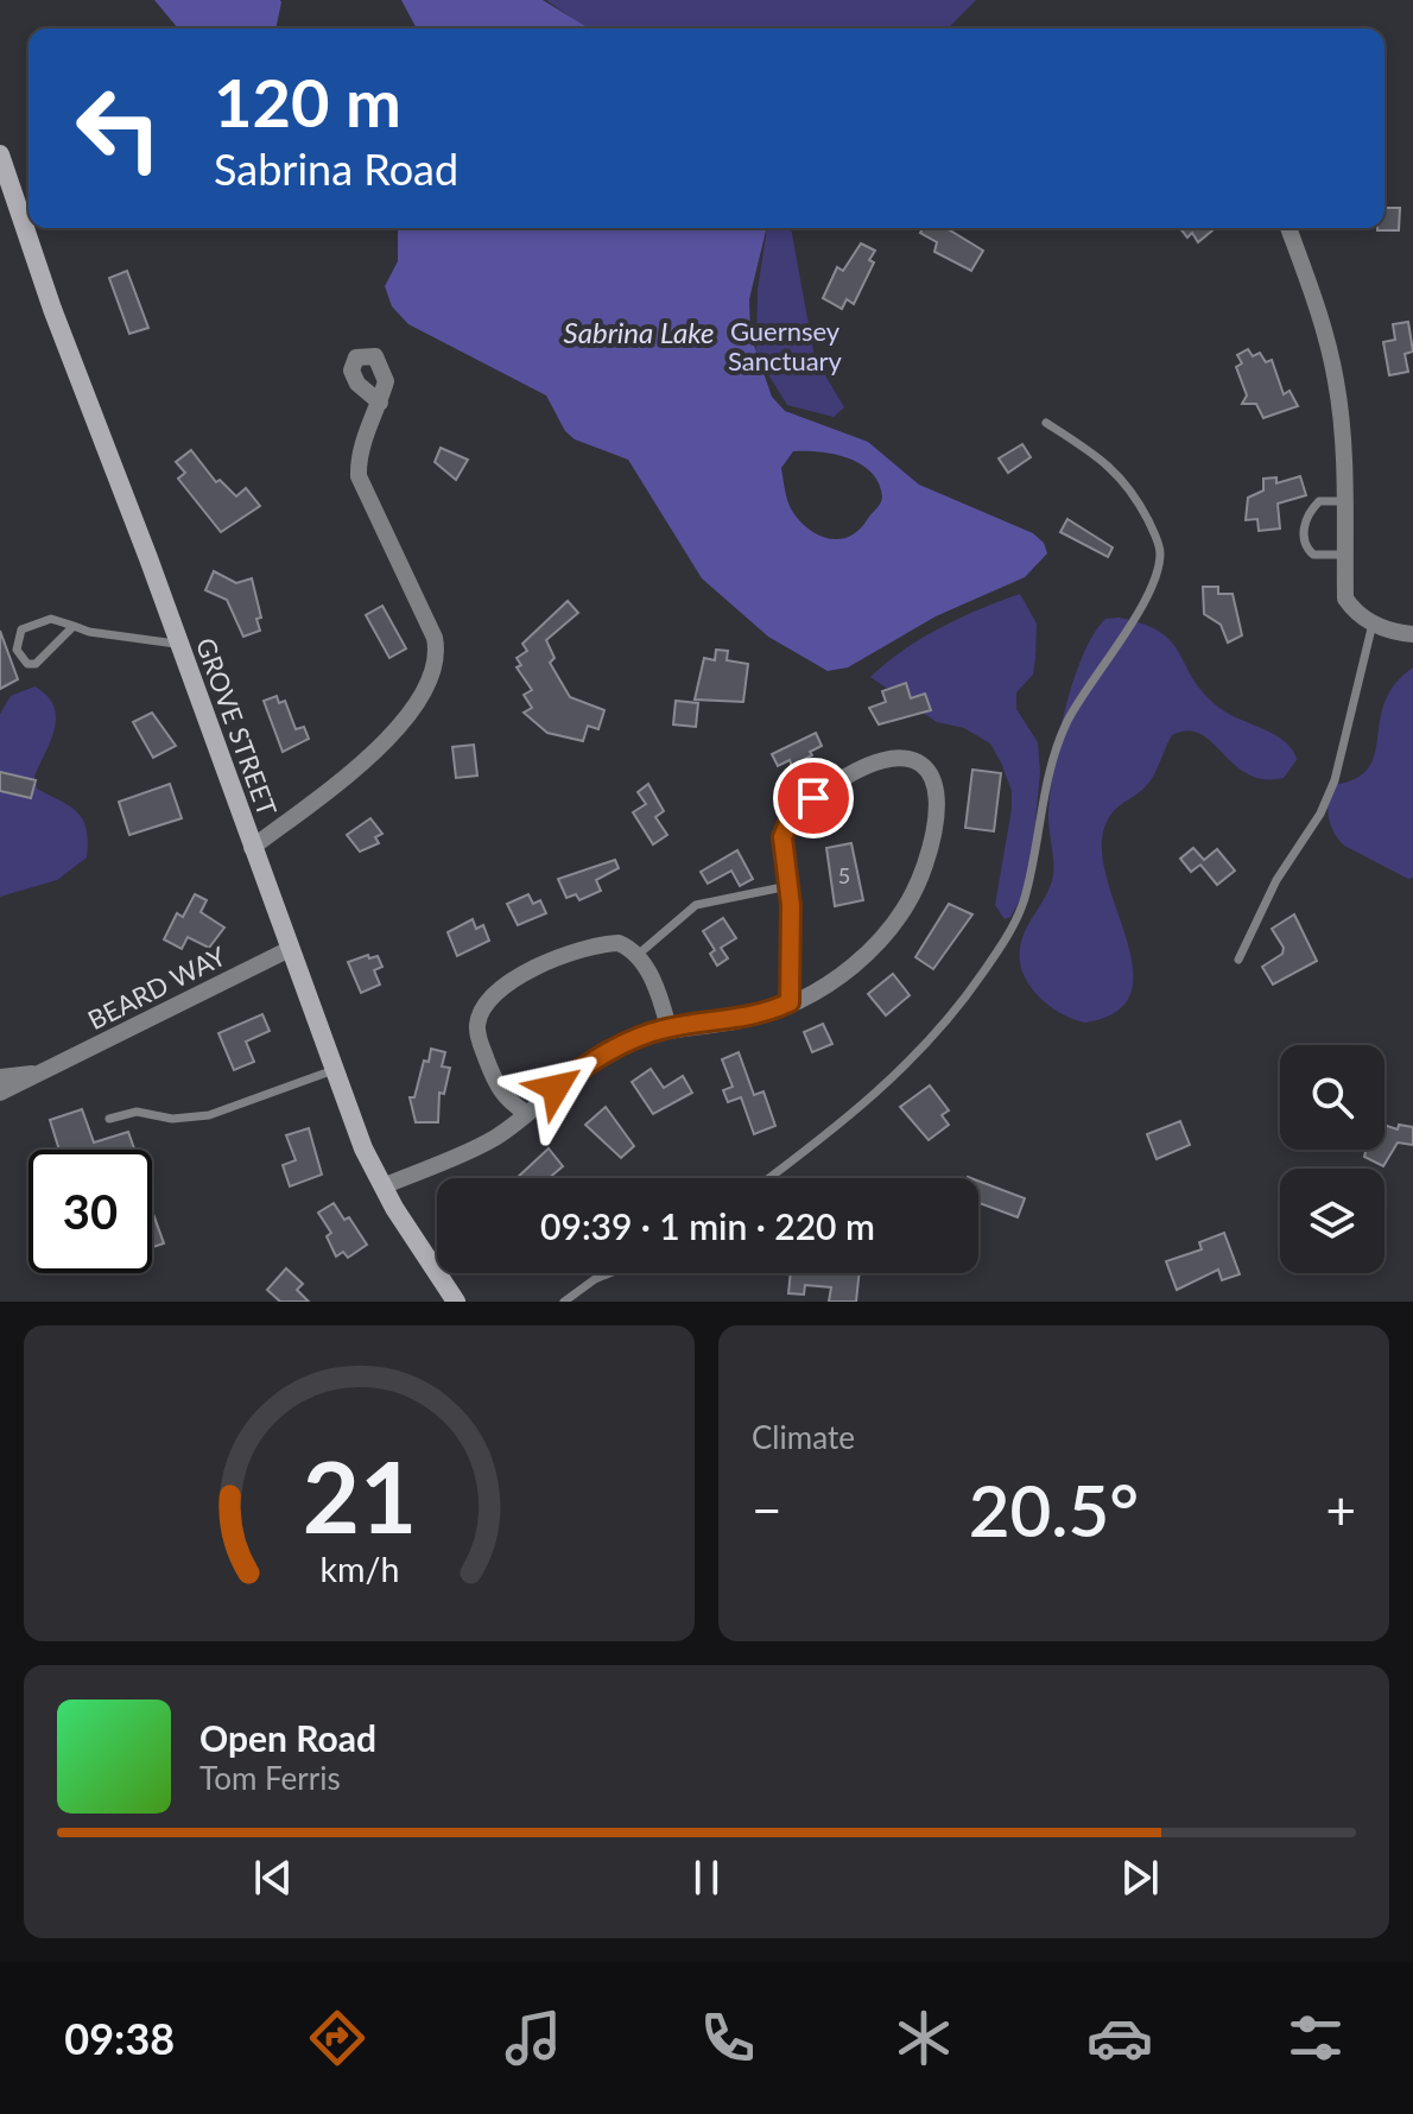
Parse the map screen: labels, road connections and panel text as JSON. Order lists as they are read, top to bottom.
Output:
{
  "streets": {
    "street": ["GROVE STREET", "BEARD WAY"]
  },
  "crossings": [
    ["GROVE STREET", "BEARD WAY"]
  ],
  "water": ["Sabrina Lake"],
  "parks": ["Guernsey Sanctuary"],
  "house_numbers": ["5"],
  "page": {
    "turn": ["120 m", "Sabrina Road"],
    "limit": "30",
    "trip": "09:39 · 1 min · 220 m",
    "tile": "Climate",
    "heat": ["−", "20.5°", "+"],
    "song": ["Open Road", "Tom Ferris"],
    "tabs": "09:38",
    "gauge": ["21", "km/h"]
  }
}
